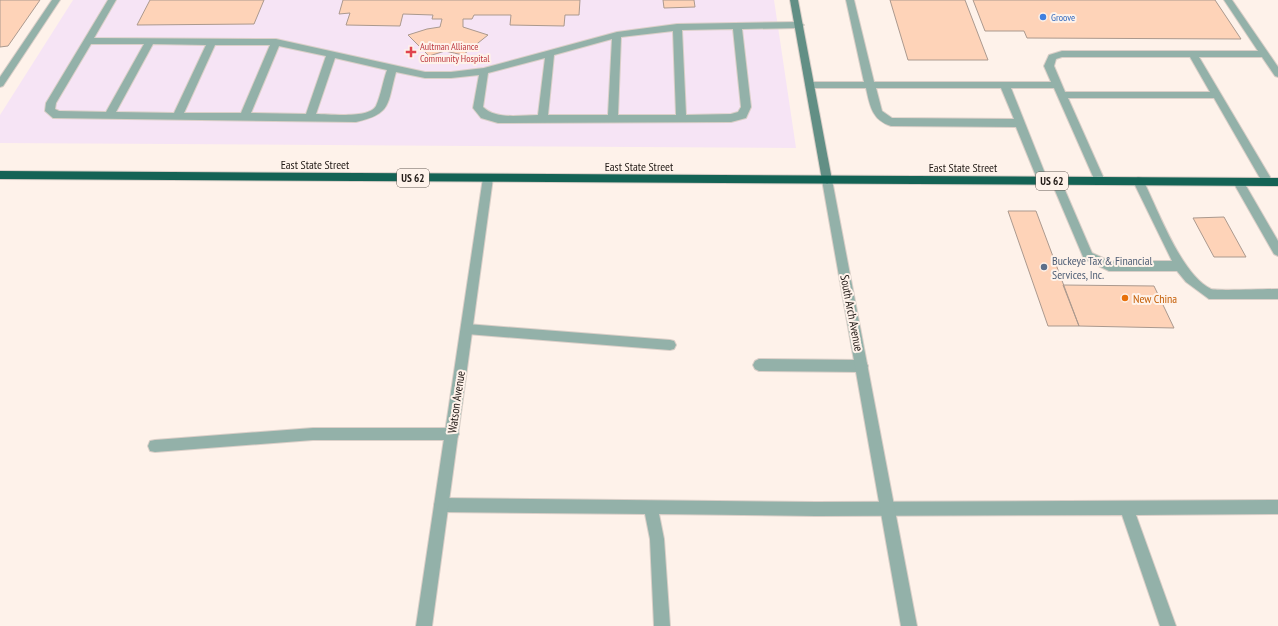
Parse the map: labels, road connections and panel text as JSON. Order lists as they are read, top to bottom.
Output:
{
  "streets": {
    "highway": ["East State Street", "US 62"],
    "street": ["South Arch Avenue", "Watson Avenue"]
  },
  "crossings": [
    ["East State Street", "South Arch Avenue"],
    ["East State Street", "Watson Avenue"]
  ],
  "places": {
    "other": ["Groove", "Buckeye Tax & Financial Services, Inc.", "New China"],
    "health": ["Aultman Alliance Community Hospital"]
  }
}
